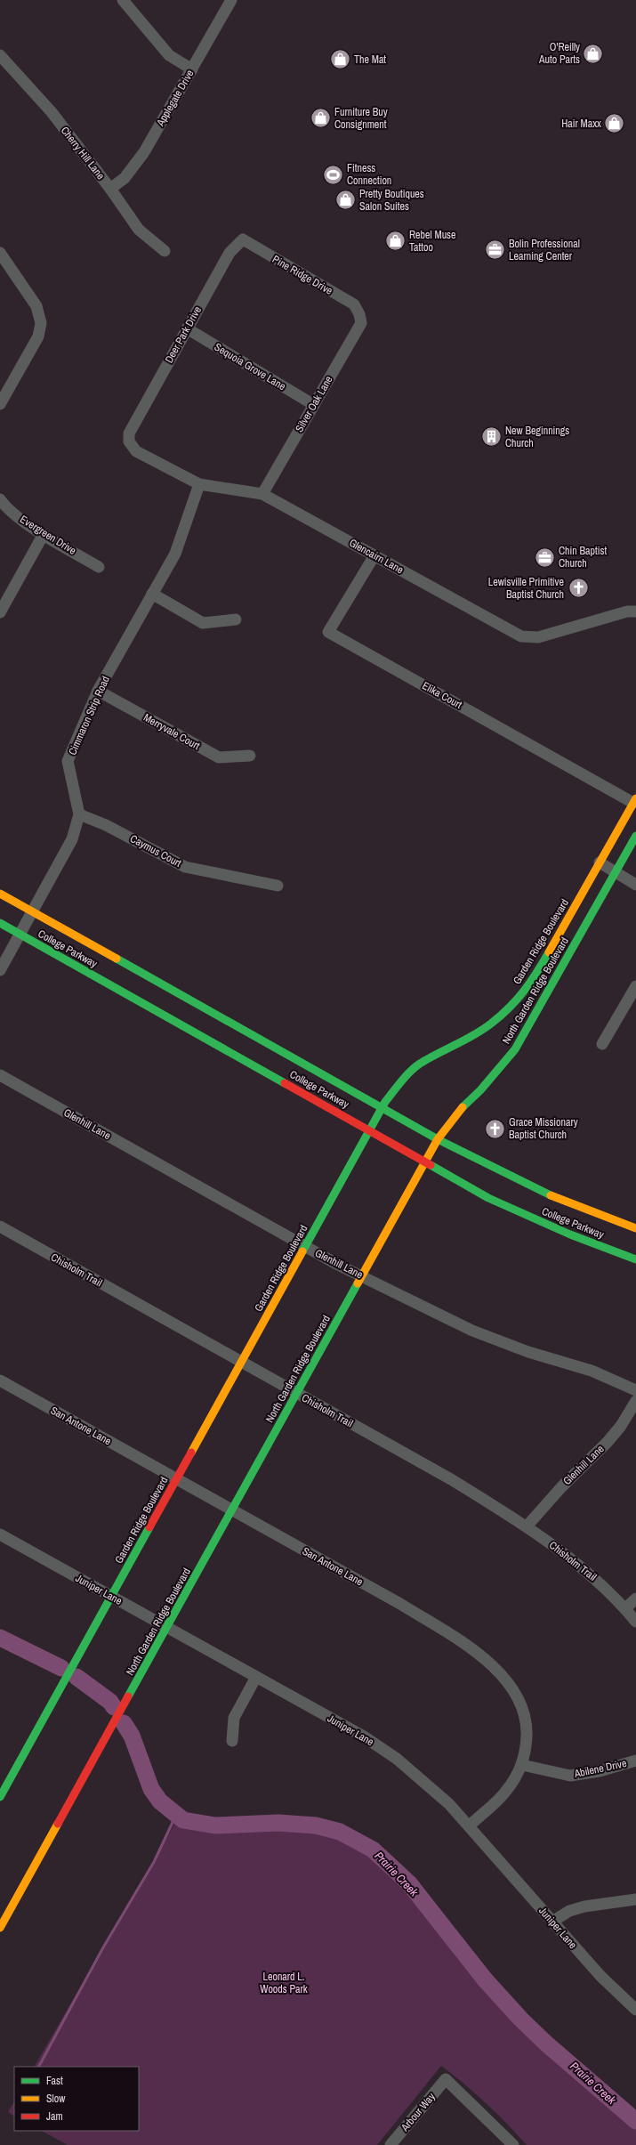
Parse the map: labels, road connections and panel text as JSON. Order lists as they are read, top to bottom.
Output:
{
  "streets": {
    "main road": ["Garden Ridge Boulevard", "College Parkway", "North Garden Ridge Boulevard"],
    "street": [
      "Applegate Drive",
      "Cherry Hill Lane",
      "Pine Ridge Drive",
      "Deer Park Drive",
      "Sequoia Grove Lane",
      "Silver Oak Lane",
      "Evergreen Drive",
      "Glencairn Lane",
      "Elika Court",
      "Cimmaron Strip Road",
      "Merryvale Court",
      "Caymus Court",
      "Glenhill Lane",
      "Chisholm Trail",
      "San Antone Lane",
      "Juniper Lane",
      "Abilene Drive",
      "Arbour Way"
    ]
  },
  "crossings": [
    ["Applegate Drive", "Cherry Hill Lane"],
    ["Pine Ridge Drive", "Deer Park Drive"],
    ["Pine Ridge Drive", "Silver Oak Lane"],
    ["Deer Park Drive", "Sequoia Grove Lane"],
    ["Deer Park Drive", "Glencairn Lane"],
    ["Sequoia Grove Lane", "Silver Oak Lane"],
    ["Silver Oak Lane", "Glencairn Lane"],
    ["Glencairn Lane", "Elika Court"],
    ["Glencairn Lane", "Cimmaron Strip Road"],
    ["Elika Court", "Garden Ridge Boulevard"],
    ["Cimmaron Strip Road", "Merryvale Court"],
    ["Cimmaron Strip Road", "Caymus Court"],
    ["Cimmaron Strip Road", "College Parkway"],
    ["Garden Ridge Boulevard", "College Parkway"],
    ["Garden Ridge Boulevard", "Glenhill Lane"],
    ["Garden Ridge Boulevard", "Chisholm Trail"],
    ["Garden Ridge Boulevard", "San Antone Lane"],
    ["Garden Ridge Boulevard", "Juniper Lane"],
    ["College Parkway", "North Garden Ridge Boulevard"],
    ["North Garden Ridge Boulevard", "Glenhill Lane"],
    ["North Garden Ridge Boulevard", "Chisholm Trail"],
    ["North Garden Ridge Boulevard", "San Antone Lane"],
    ["North Garden Ridge Boulevard", "Juniper Lane"],
    ["Glenhill Lane", "Chisholm Trail"],
    ["San Antone Lane", "Juniper Lane"],
    ["San Antone Lane", "Abilene Drive"]
  ],
  "water": ["Prairie Creek"],
  "parks": ["Leonard L. Woods Park"],
  "places": {
    "shop": [
      "O'Reilly Auto Parts",
      "The Mat",
      "Furniture Buy Consignment",
      "Hair Maxx",
      "Pretty Boutiques Salon Suites",
      "Rebel Muse Tattoo"
    ],
    "sports": ["Fitness Connection"],
    "office": ["Bolin Professional Learning Center", "Chin Baptist Church"],
    "building": ["New Beginnings Church"],
    "church": ["Lewisville Primitive Baptist Church", "Grace Missionary Baptist Church"]
  },
  "legend": ["Fast", "Slow", "Jam"]
}
